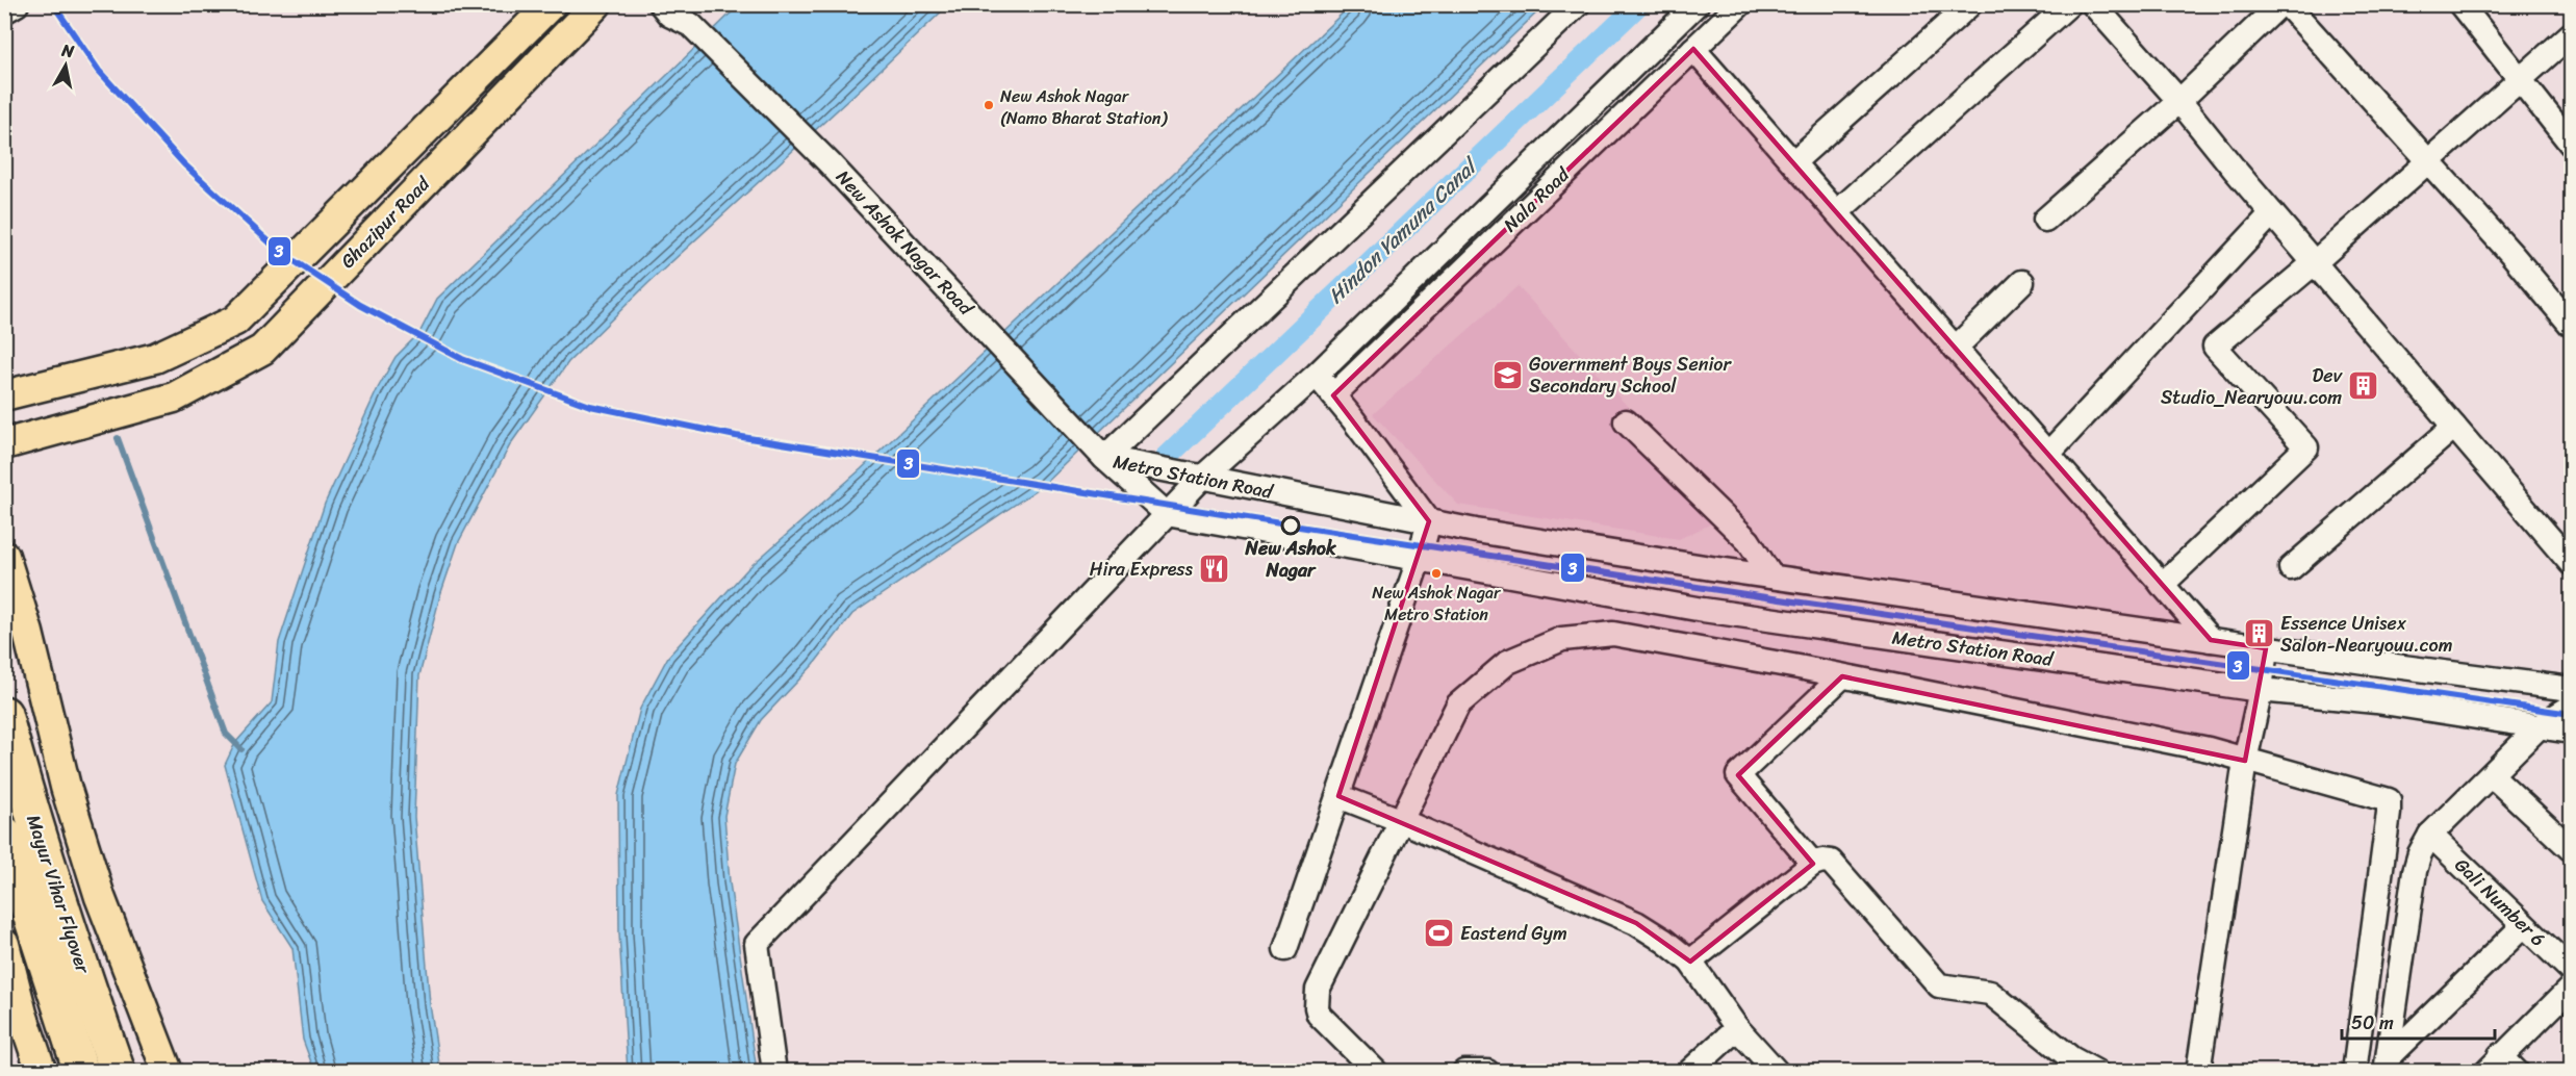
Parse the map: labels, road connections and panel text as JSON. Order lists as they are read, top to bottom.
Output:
{
  "streets": {
    "highway": ["Mayur Vihar Flyover"],
    "main road": ["Ghazipur Road"],
    "street": [
      "Nala Road",
      "New Ashok Nagar Road",
      "Metro Station Road",
      "Gali Number 6"
    ]
  },
  "crossings": [
    ["Nala Road", "Metro Station Road"],
    ["New Ashok Nagar Road", "Metro Station Road"]
  ],
  "water": ["Hindon Yamuna Canal"],
  "places": {
    "other": ["New Ashok Nagar (Namo Bharat Station)", "New Ashok Nagar", "New Ashok Nagar Metro Station"],
    "school or university": ["Government Boys Senior Secondary School"],
    "building": ["Dev Studio_Nearyouu.com", "Essence Unisex Salon-Nearyouu.com"],
    "restaurant": ["Hira Express"],
    "sports": ["Eastend Gym"]
  },
  "lines": ["transit line 3"],
  "scale_bar": "50 m",
  "north": "top"
}
